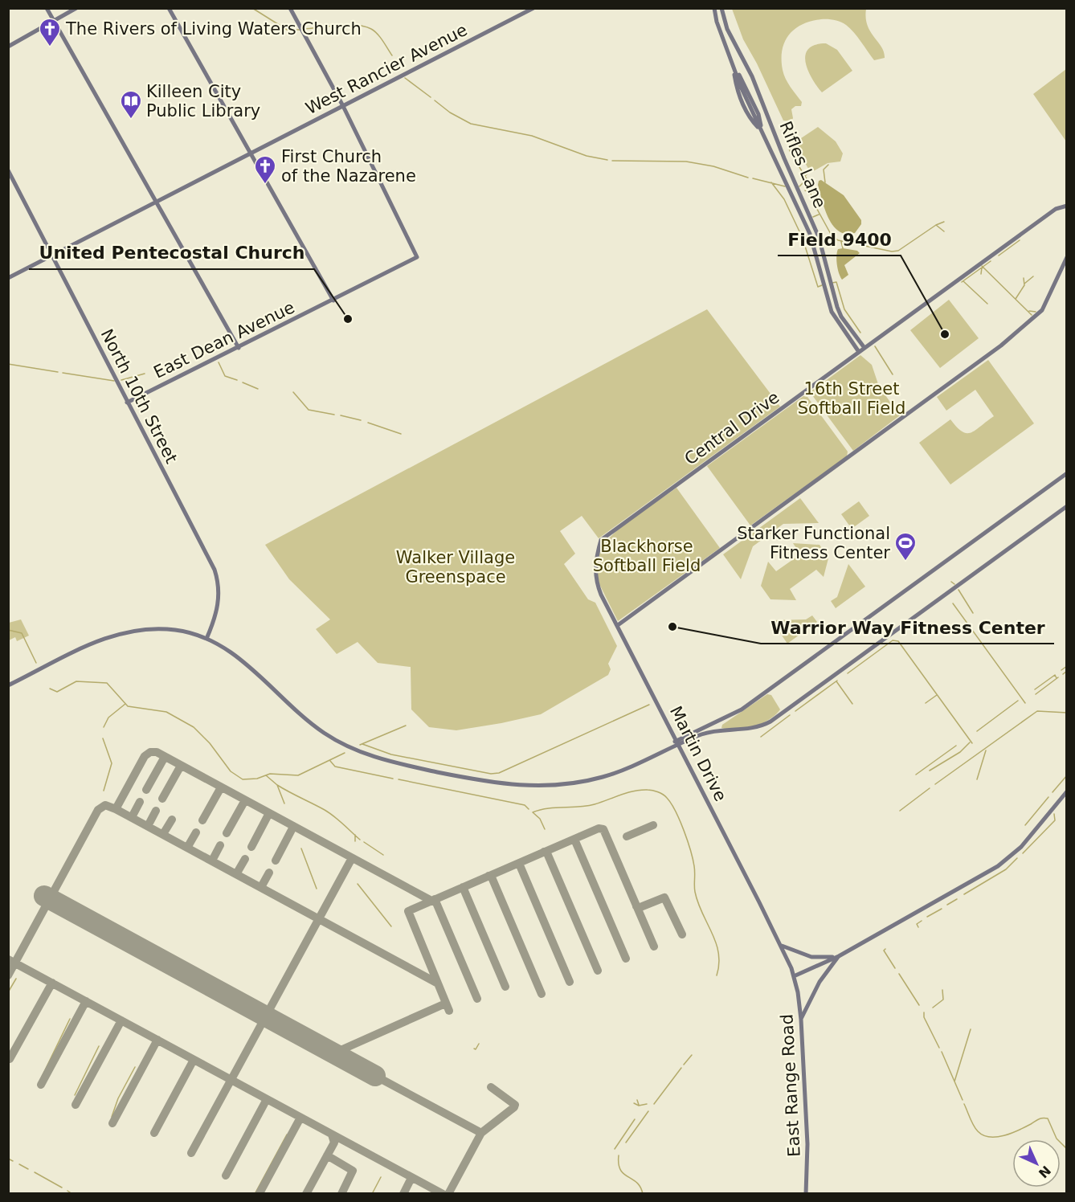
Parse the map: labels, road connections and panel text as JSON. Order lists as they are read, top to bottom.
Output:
{
  "streets": {
    "street": [
      "West Rancier Avenue",
      "Rifles Lane",
      "East Dean Avenue",
      "North 10th Street",
      "Central Drive",
      "Martin Drive",
      "East Range Road"
    ]
  },
  "crossings": [
    ["West Rancier Avenue", "East Dean Avenue"],
    ["West Rancier Avenue", "North 10th Street"],
    ["Rifles Lane", "Central Drive"],
    ["East Dean Avenue", "North 10th Street"],
    ["Central Drive", "Martin Drive"],
    ["Martin Drive", "East Range Road"]
  ],
  "parks": ["16th Street Softball Field", "Blackhorse Softball Field", "Walker Village Greenspace"],
  "places": {
    "church": ["The Rivers of Living Waters Church", "First Church of the Nazarene"],
    "library": ["Killeen City Public Library"],
    "other": ["United Pentecostal Church", "Field 9400", "Warrior Way Fitness Center"],
    "sports": ["Starker Functional Fitness Center"]
  },
  "north": "bottom right"
}
